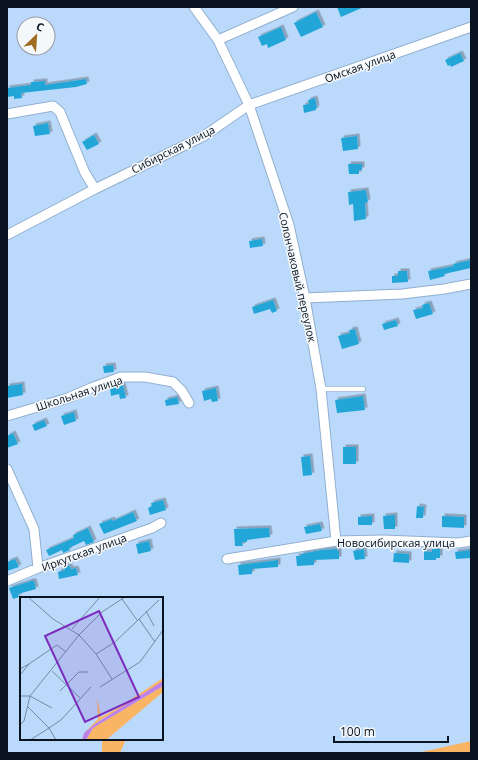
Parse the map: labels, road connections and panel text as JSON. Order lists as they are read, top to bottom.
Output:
{
  "streets": {
    "street": [
      "Омская улица",
      "Сибирская улица",
      "Солончаковый переулок",
      "Школьная улица",
      "Новосибирская улица",
      "Иркутская улица"
    ]
  },
  "crossings": [
    ["Омская улица", "Сибирская улица"],
    ["Омская улица", "Солончаковый переулок"],
    ["Сибирская улица", "Солончаковый переулок"],
    ["Солончаковый переулок", "Новосибирская улица"]
  ],
  "scale_bar": "100 m",
  "north": "top right"
}
